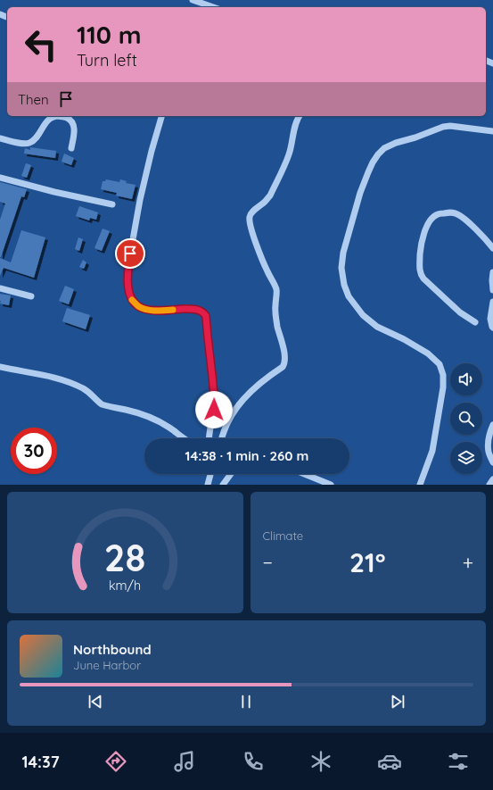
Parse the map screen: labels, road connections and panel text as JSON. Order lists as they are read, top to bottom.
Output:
{
  "page": {
    "turn": ["110 m", "Turn left"],
    "then": "Then",
    "limit": "30",
    "trip": "14:38 · 1 min · 260 m",
    "tile": "Climate",
    "heat": ["−", "21°", "+"],
    "song": ["Northbound", "June Harbor"],
    "tabs": "14:37",
    "gauge": ["28", "km/h"]
  }
}
